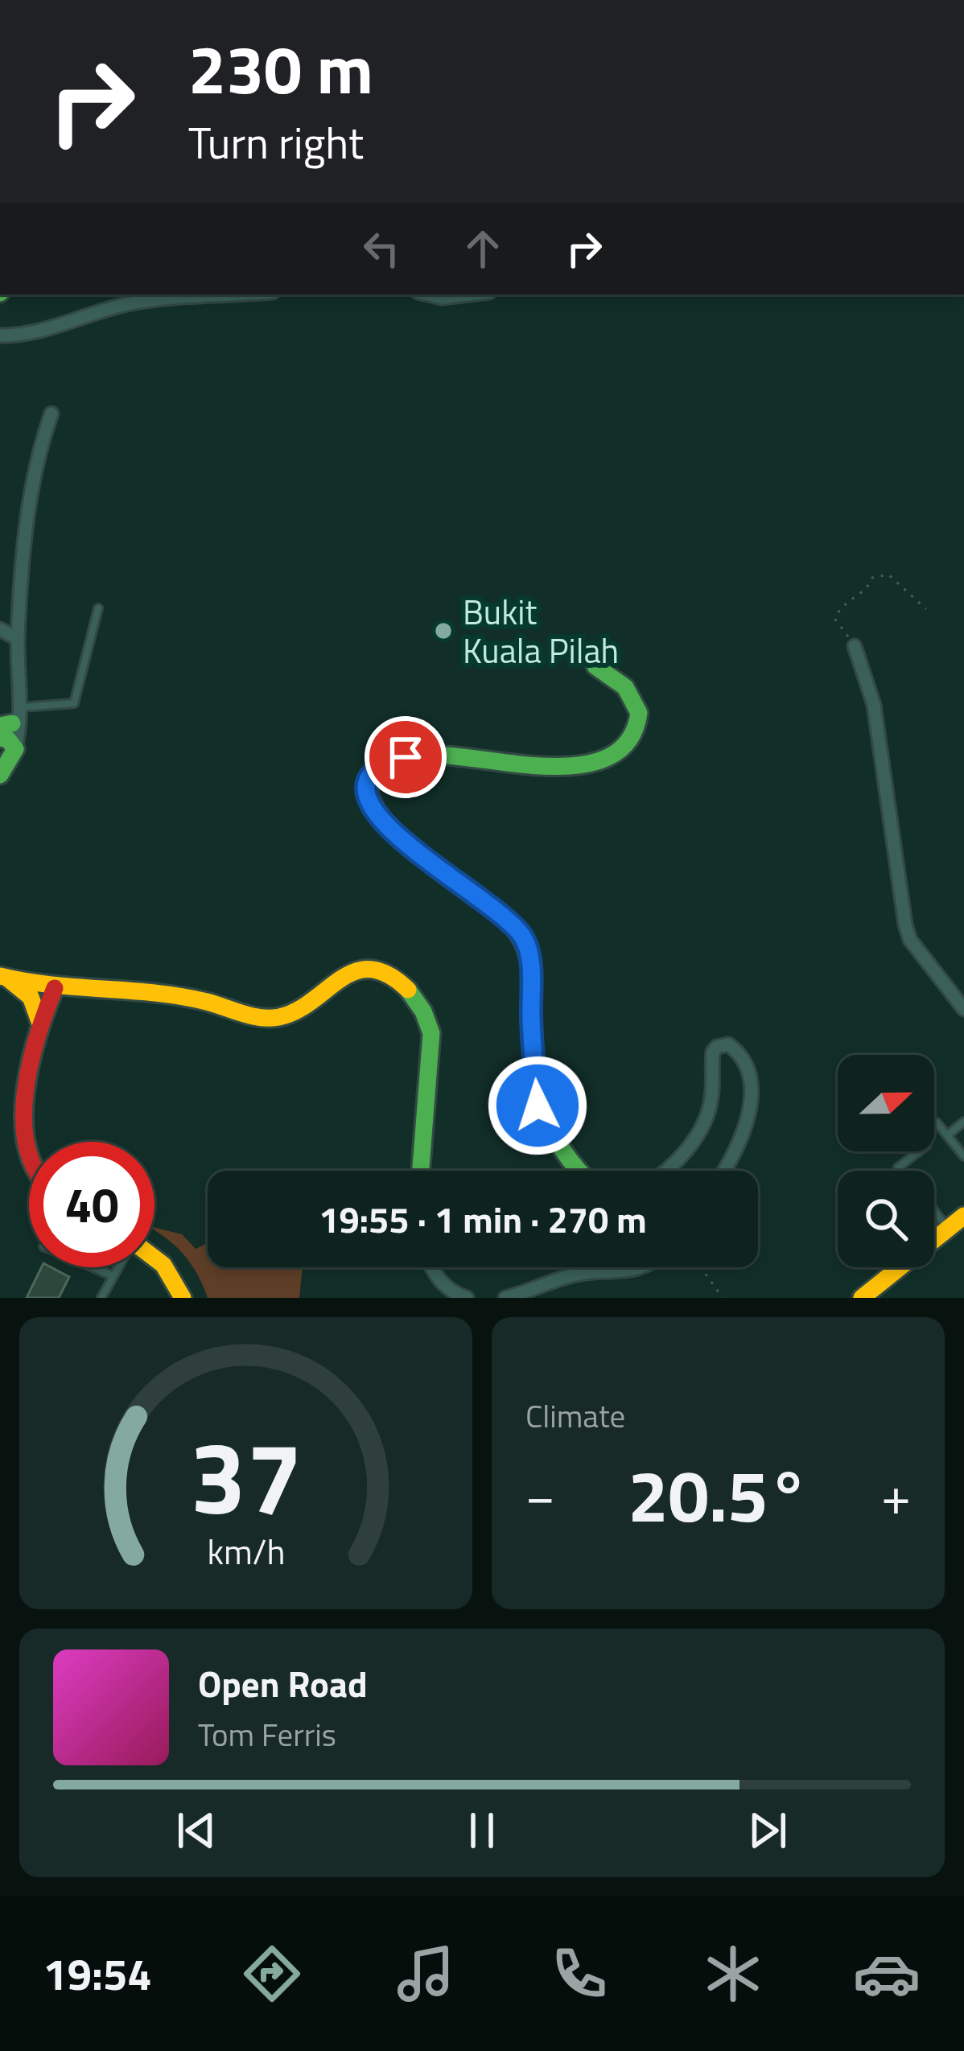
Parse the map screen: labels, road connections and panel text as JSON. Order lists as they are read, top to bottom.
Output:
{
  "places": ["Bukit Kuala Pilah"],
  "north": "right",
  "page": {
    "turn": ["230 m", "Turn right"],
    "limit": "40",
    "trip": "19:55 · 1 min · 270 m",
    "tile": "Climate",
    "heat": ["−", "20.5°", "+"],
    "song": ["Open Road", "Tom Ferris"],
    "tabs": "19:54",
    "gauge": ["37", "km/h"]
  }
}
